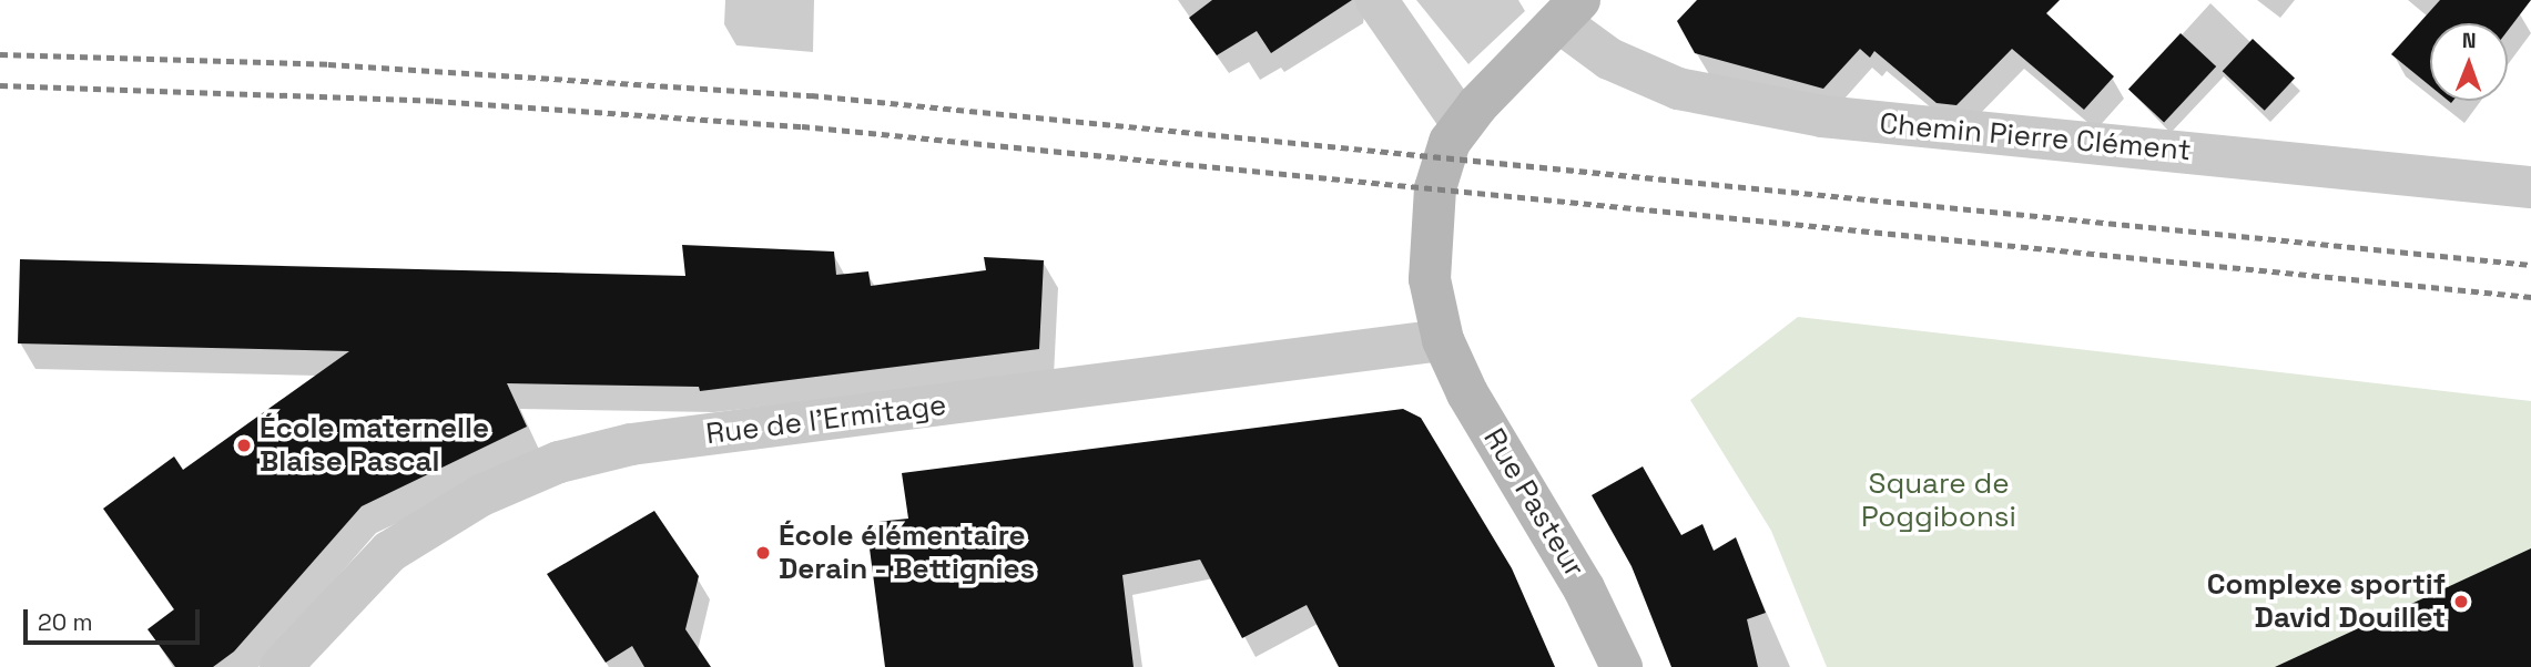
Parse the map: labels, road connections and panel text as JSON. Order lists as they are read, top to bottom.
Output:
{
  "streets": {
    "street": ["Chemin Pierre Clément", "Rue de l'Ermitage", "Rue Pasteur"]
  },
  "crossings": [
    ["Chemin Pierre Clément", "Rue Pasteur"],
    ["Rue de l'Ermitage", "Rue Pasteur"]
  ],
  "parks": ["Square de Poggibonsi"],
  "places": ["École maternelle Blaise Pascal", "École élémentaire Derain - Bettignies", "Complexe sportif David Douillet"],
  "scale_bar": "20 m",
  "north": "top"
}
